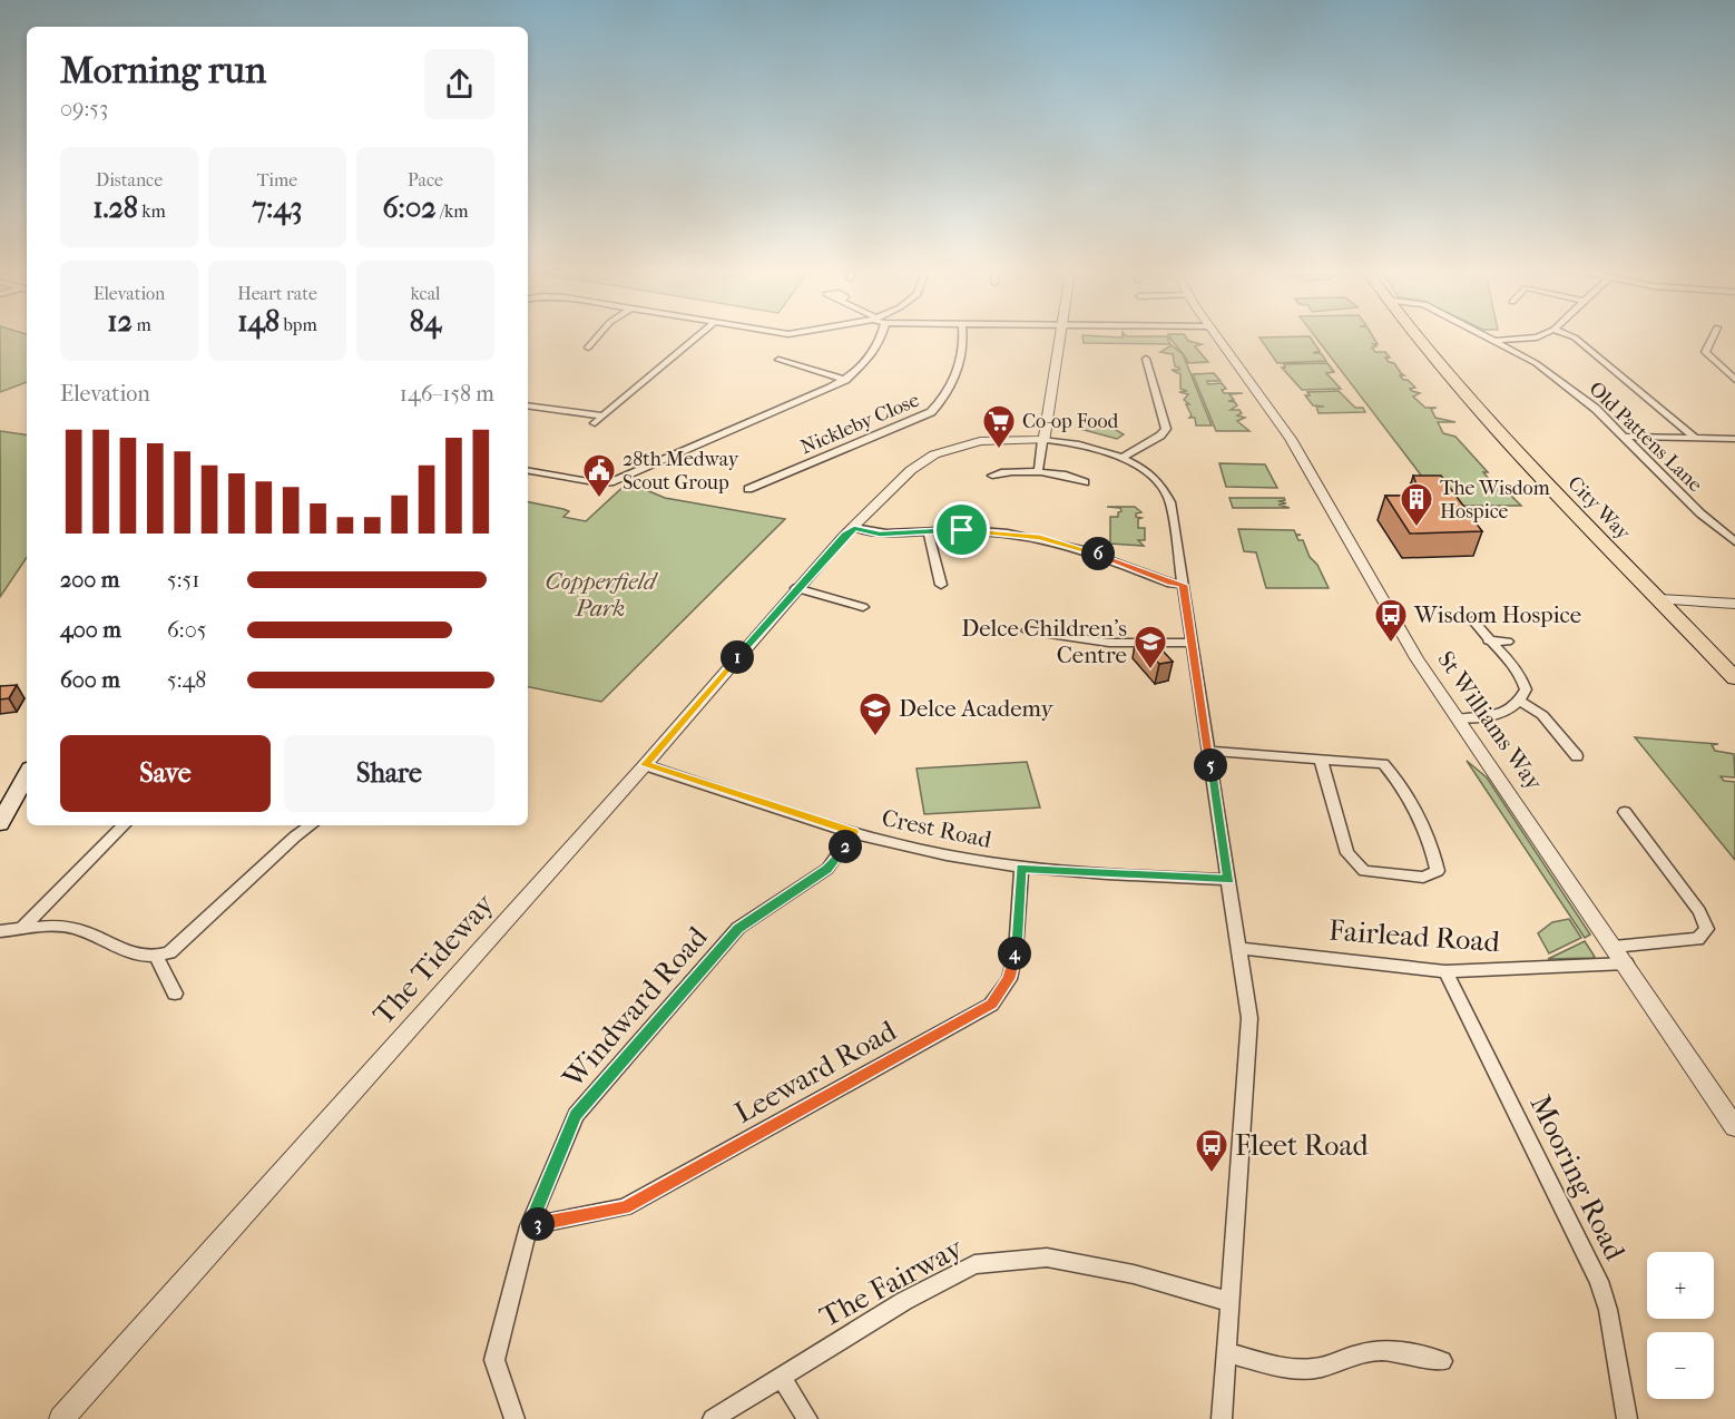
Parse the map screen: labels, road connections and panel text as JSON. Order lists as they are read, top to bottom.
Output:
{
  "streets": {
    "main road": ["City Way"],
    "street": [
      "Nickleby Close",
      "Old Pattens Lane",
      "St Williams Way",
      "Crest Road",
      "Fairlead Road",
      "The Tideway",
      "Windward Road",
      "Leeward Road",
      "Mooring Road",
      "The Fairway"
    ]
  },
  "crossings": [
    ["St Williams Way", "Fairlead Road"],
    ["Crest Road", "The Tideway"],
    ["Crest Road", "Windward Road"],
    ["Crest Road", "Leeward Road"],
    ["Fairlead Road", "Mooring Road"],
    ["Windward Road", "Leeward Road"]
  ],
  "parks": ["Copperfield Park"],
  "places": {
    "supermarket": ["Co-op Food"],
    "public building": ["28th Medway Scout Group"],
    "building": ["The Wisdom Hospice"],
    "bus stop": ["Wisdom Hospice", "Fleet Road"],
    "school or university": ["Delce Children's Centre", "Delce Academy"]
  },
  "page": {
    "heading": ["Morning run", "09:53"],
    "stats": [
      ["Distance", "1.28 km"],
      ["Time", "7:43"],
      ["Pace", "6:02 /km"],
      ["Elevation", "12 m"],
      ["Heart rate", "148 bpm"],
      ["kcal", "84"]
    ],
    "chart": ["Elevation", "146–158 m"],
    "pins": [
      "6",
      "1",
      "5",
      "2",
      "4",
      "3"
    ],
    "list": [
      {
        "name": "200 m",
        "note": "5:51"
      },
      {
        "name": "400 m",
        "note": "6:05"
      },
      {
        "name": "600 m",
        "note": "5:48"
      }
    ],
    "buttons": ["Save", "Share"],
    "map_buttons": ["+", "−"]
  }
}
